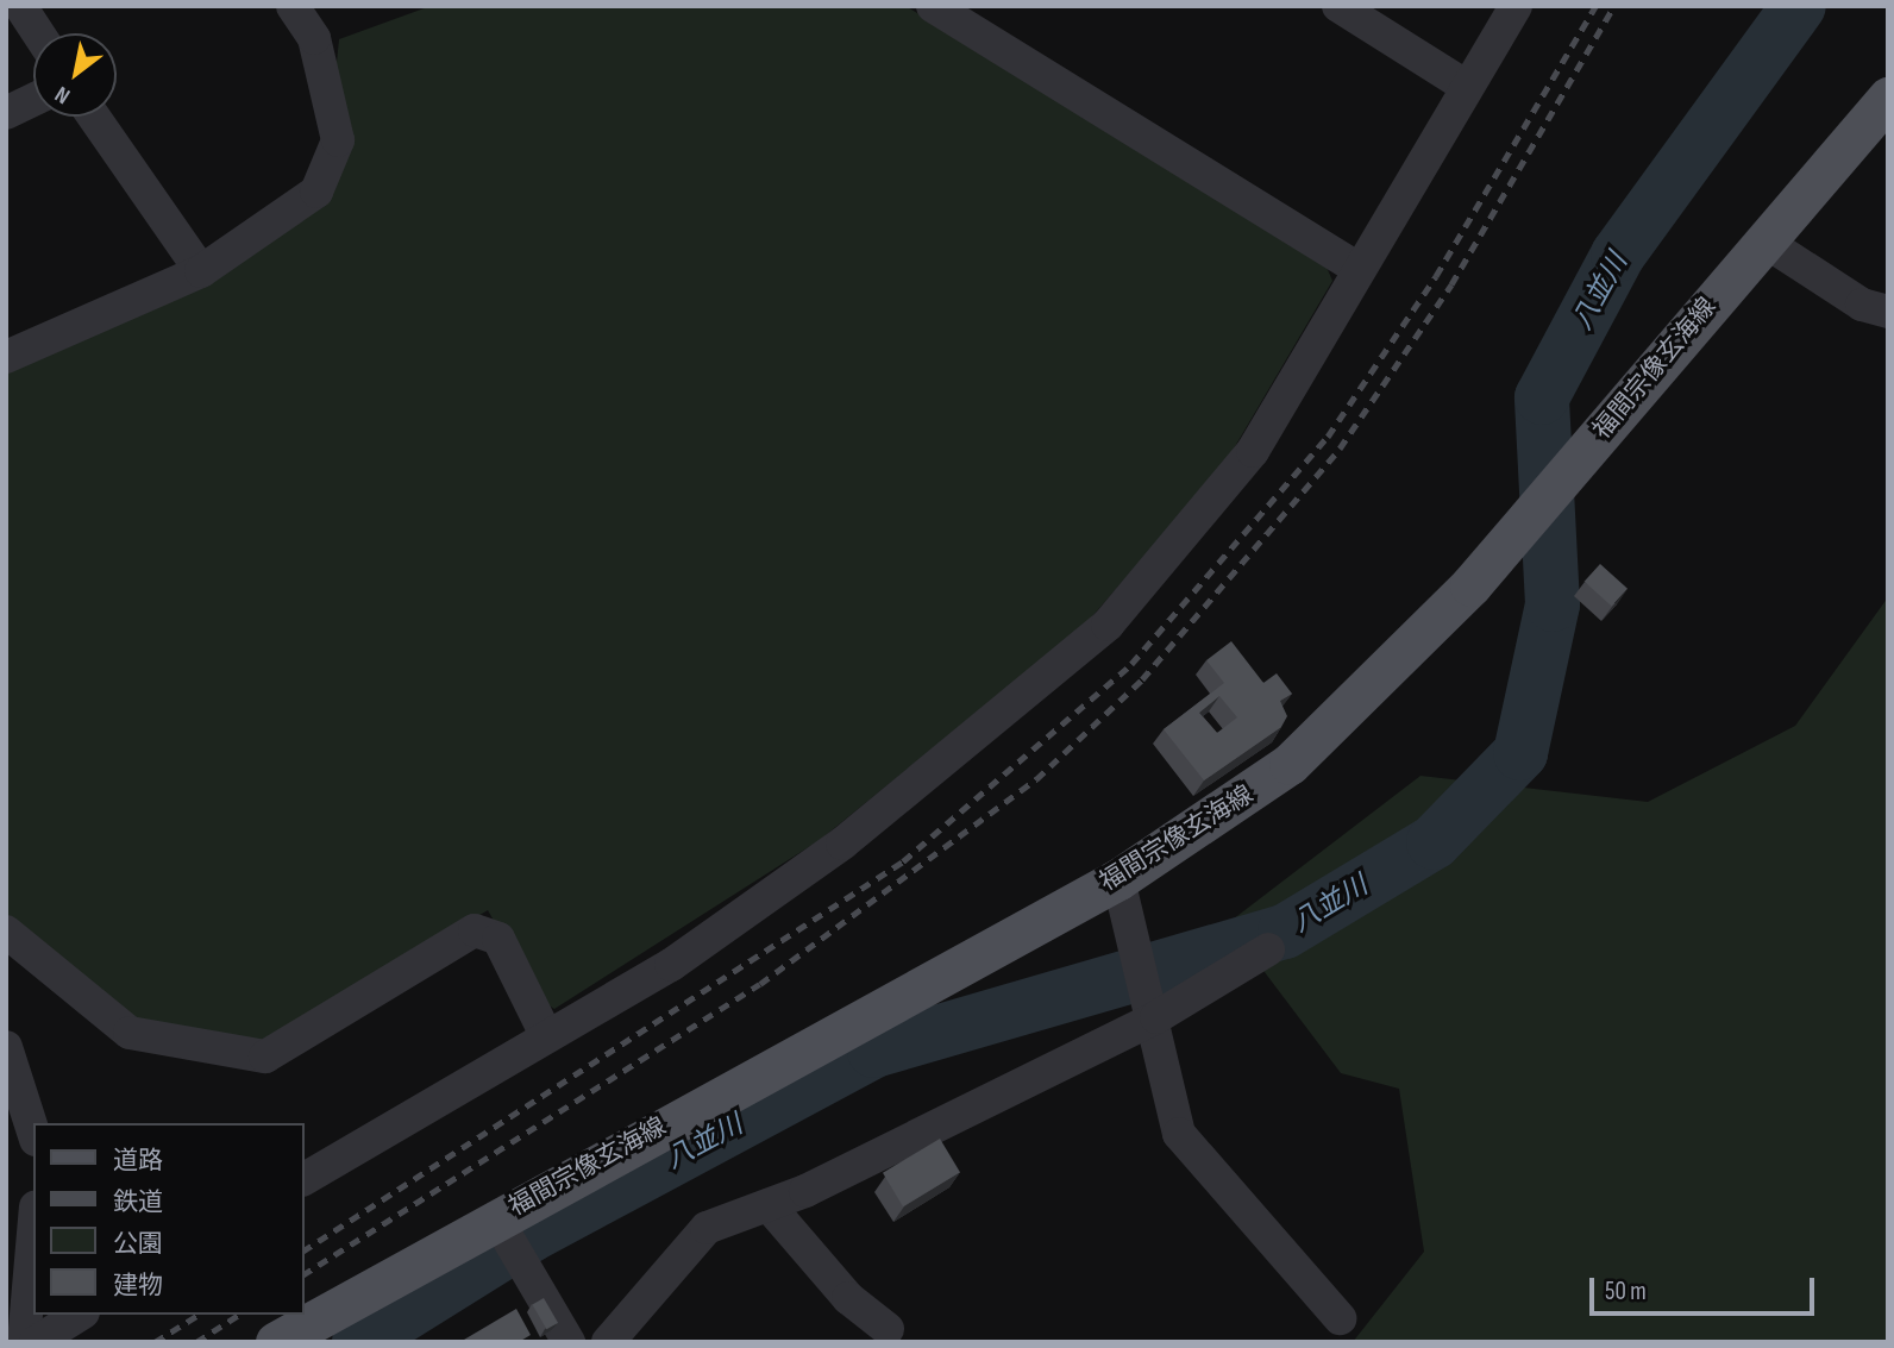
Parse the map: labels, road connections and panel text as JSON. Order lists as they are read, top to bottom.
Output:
{
  "streets": {
    "main road": ["福間宗像玄海線"]
  },
  "water": ["八並川"],
  "legend": [
    "道路",
    "鉄道",
    "公園",
    "建物"
  ],
  "scale_bar": "50 m",
  "north": "bottom left"
}
